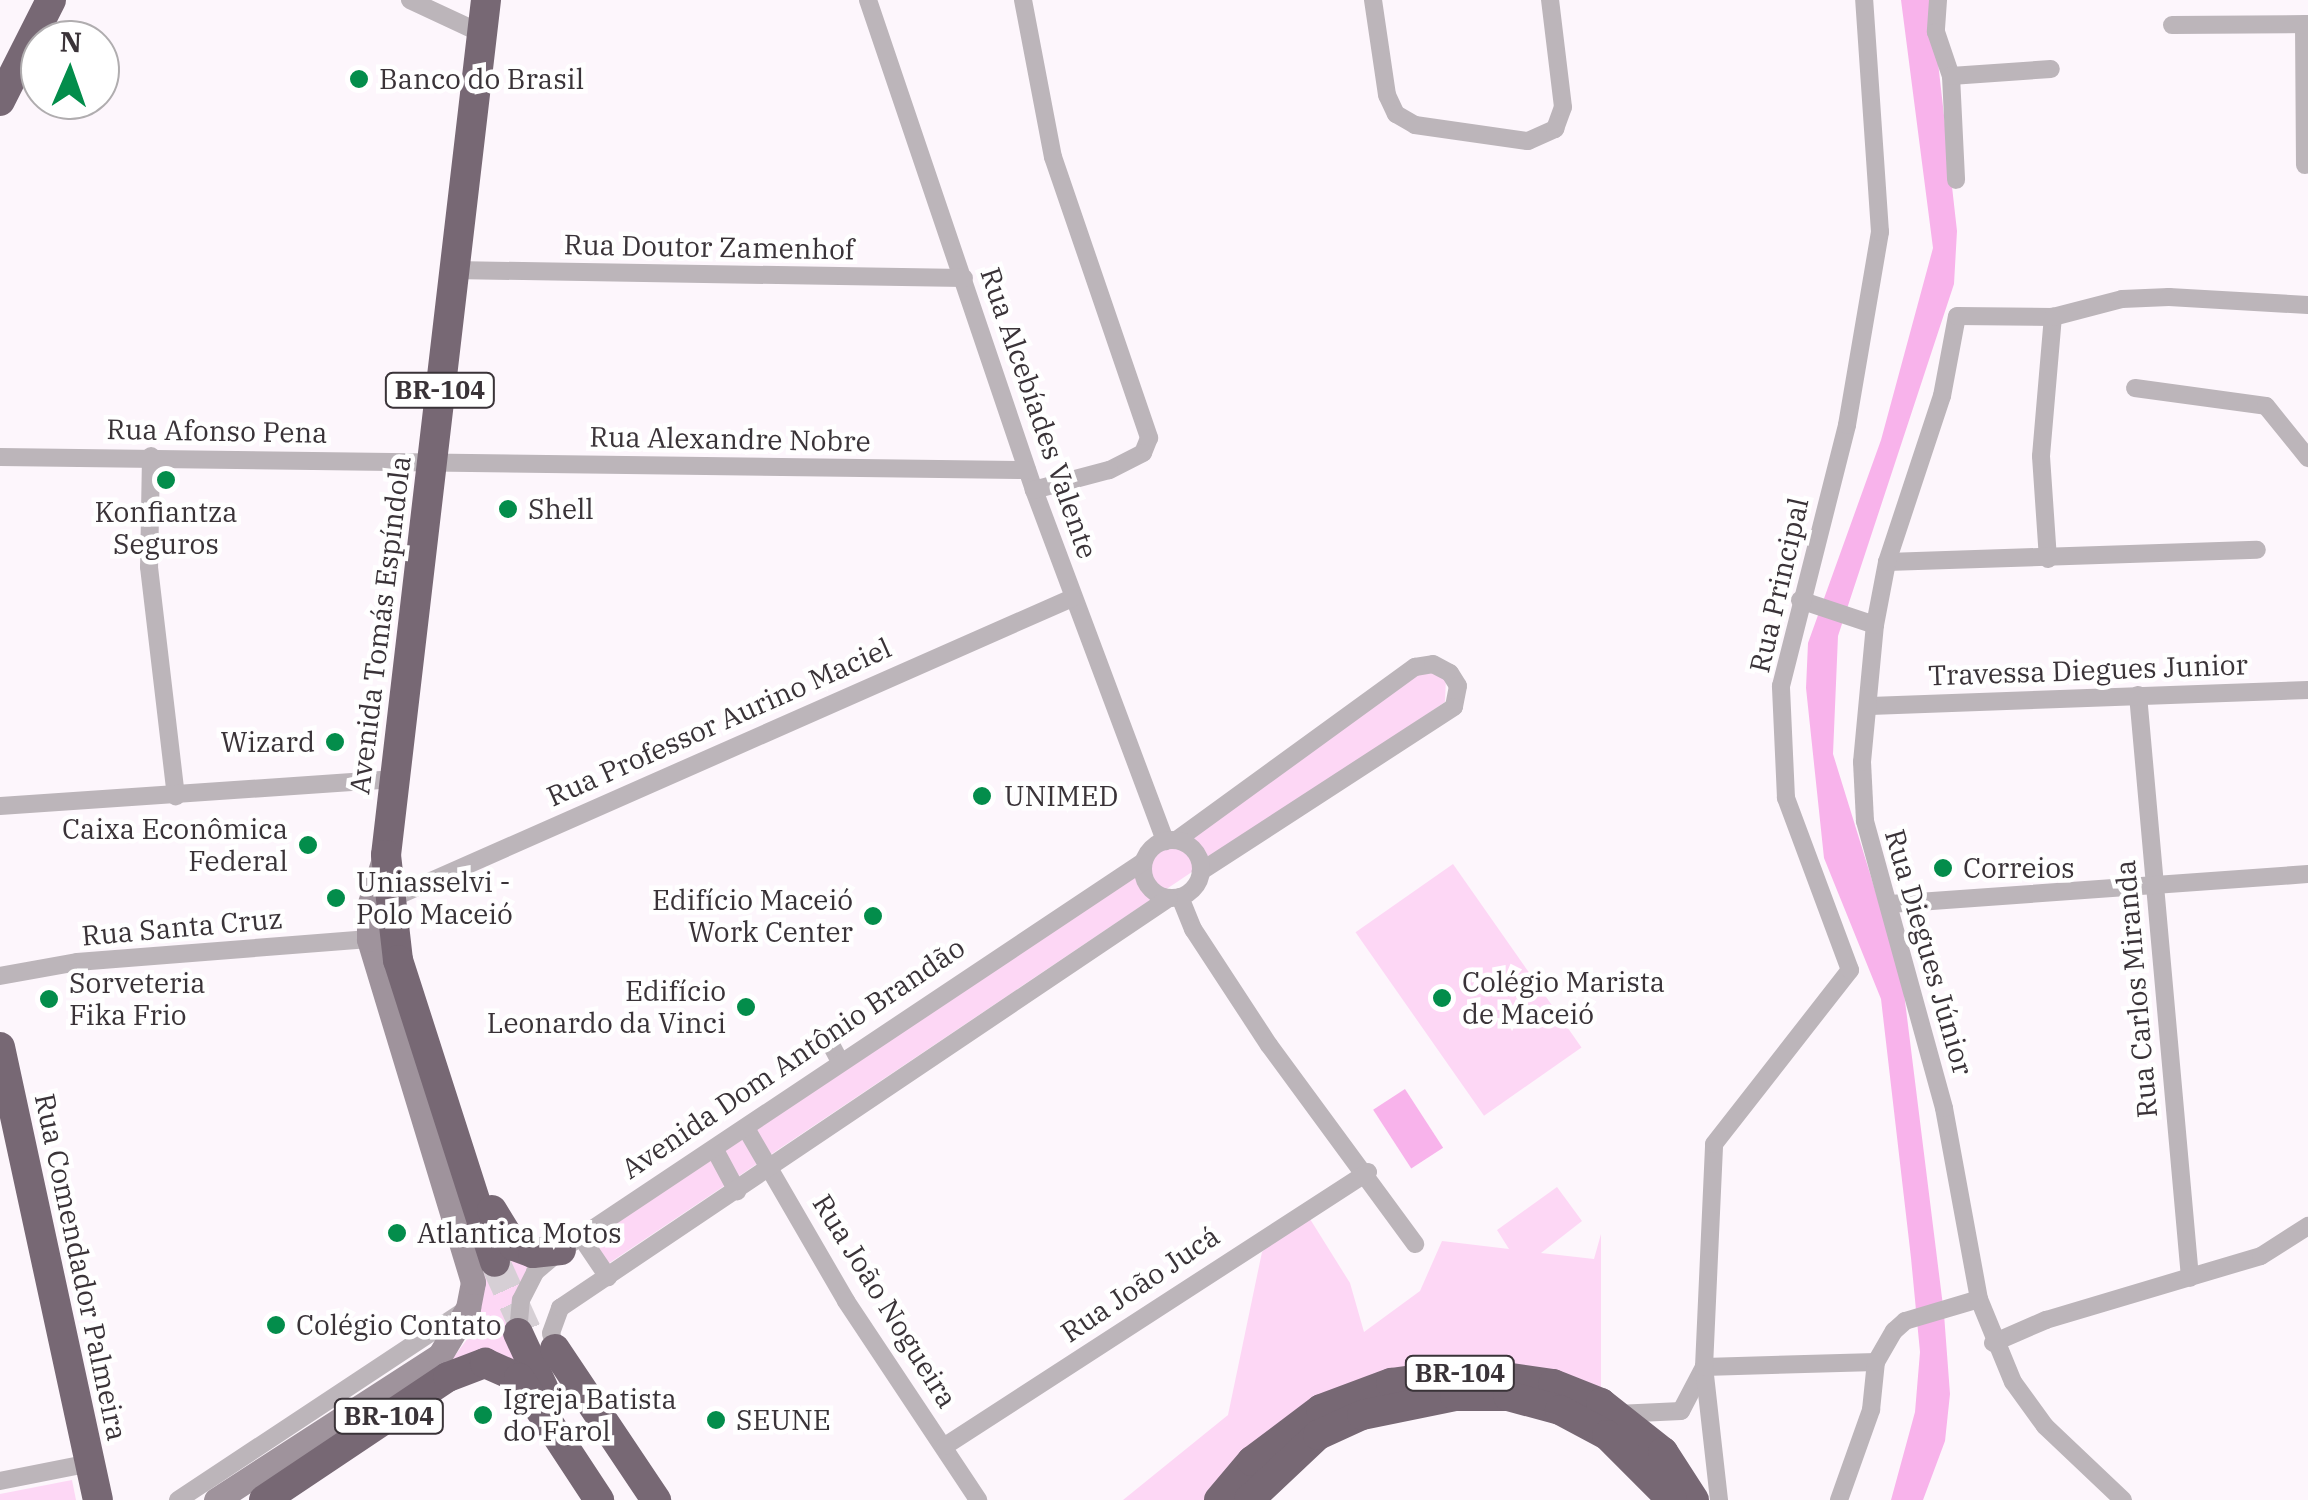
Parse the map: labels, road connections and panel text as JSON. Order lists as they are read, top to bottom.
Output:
{
  "streets": {
    "highway": ["BR-104", "Avenida Tomás Espíndola", "Rua Comendador Palmeira"],
    "street": [
      "Rua Doutor Zamenhof",
      "Rua Alcebíades Valente",
      "Rua Afonso Pena",
      "Rua Alexandre Nobre",
      "Rua Principal",
      "Travessa Diegues Junior",
      "Rua Professor Aurino Maciel",
      "Rua Santa Cruz",
      "Rua Diegues Júnior",
      "Rua Carlos Miranda",
      "Avenida Dom Antônio Brandão",
      "Rua João Jucá",
      "Rua João Nogueira"
    ]
  },
  "crossings": [
    ["Rua Doutor Zamenhof", "Rua Alcebíades Valente"],
    ["Rua Doutor Zamenhof", "Avenida Tomás Espíndola"],
    ["BR-104", "Rua Principal"],
    ["BR-104", "Avenida Tomás Espíndola"],
    ["BR-104", "Rua Professor Aurino Maciel"],
    ["Rua Alcebíades Valente", "Rua Alexandre Nobre"],
    ["Rua Alcebíades Valente", "Rua Professor Aurino Maciel"],
    ["Rua Alcebíades Valente", "Avenida Dom Antônio Brandão"],
    ["Rua Afonso Pena", "Rua Alexandre Nobre"],
    ["Rua Afonso Pena", "Avenida Tomás Espíndola"],
    ["Rua Alexandre Nobre", "Avenida Tomás Espíndola"],
    ["Avenida Tomás Espíndola", "Rua Professor Aurino Maciel"],
    ["Travessa Diegues Junior", "Rua Diegues Júnior"],
    ["Travessa Diegues Junior", "Rua Carlos Miranda"],
    ["Avenida Dom Antônio Brandão", "Rua João Nogueira"],
    ["Rua João Jucá", "Rua João Nogueira"]
  ],
  "places": [
    "Banco do Brasil",
    "Konfiantza Seguros",
    "Shell",
    "Wizard",
    "UNIMED",
    "Caixa Econômica Federal",
    "Correios",
    "Uniasselvi - Polo Maceió",
    "Edifício Maceió Work Center",
    "Colégio Marista de Maceió",
    "Sorveteria Fika Frio",
    "Edifício Leonardo da Vinci",
    "Atlantica Motos",
    "Colégio Contato",
    "Igreja Batista do Farol",
    "SEUNE"
  ],
  "north": "top"
}
